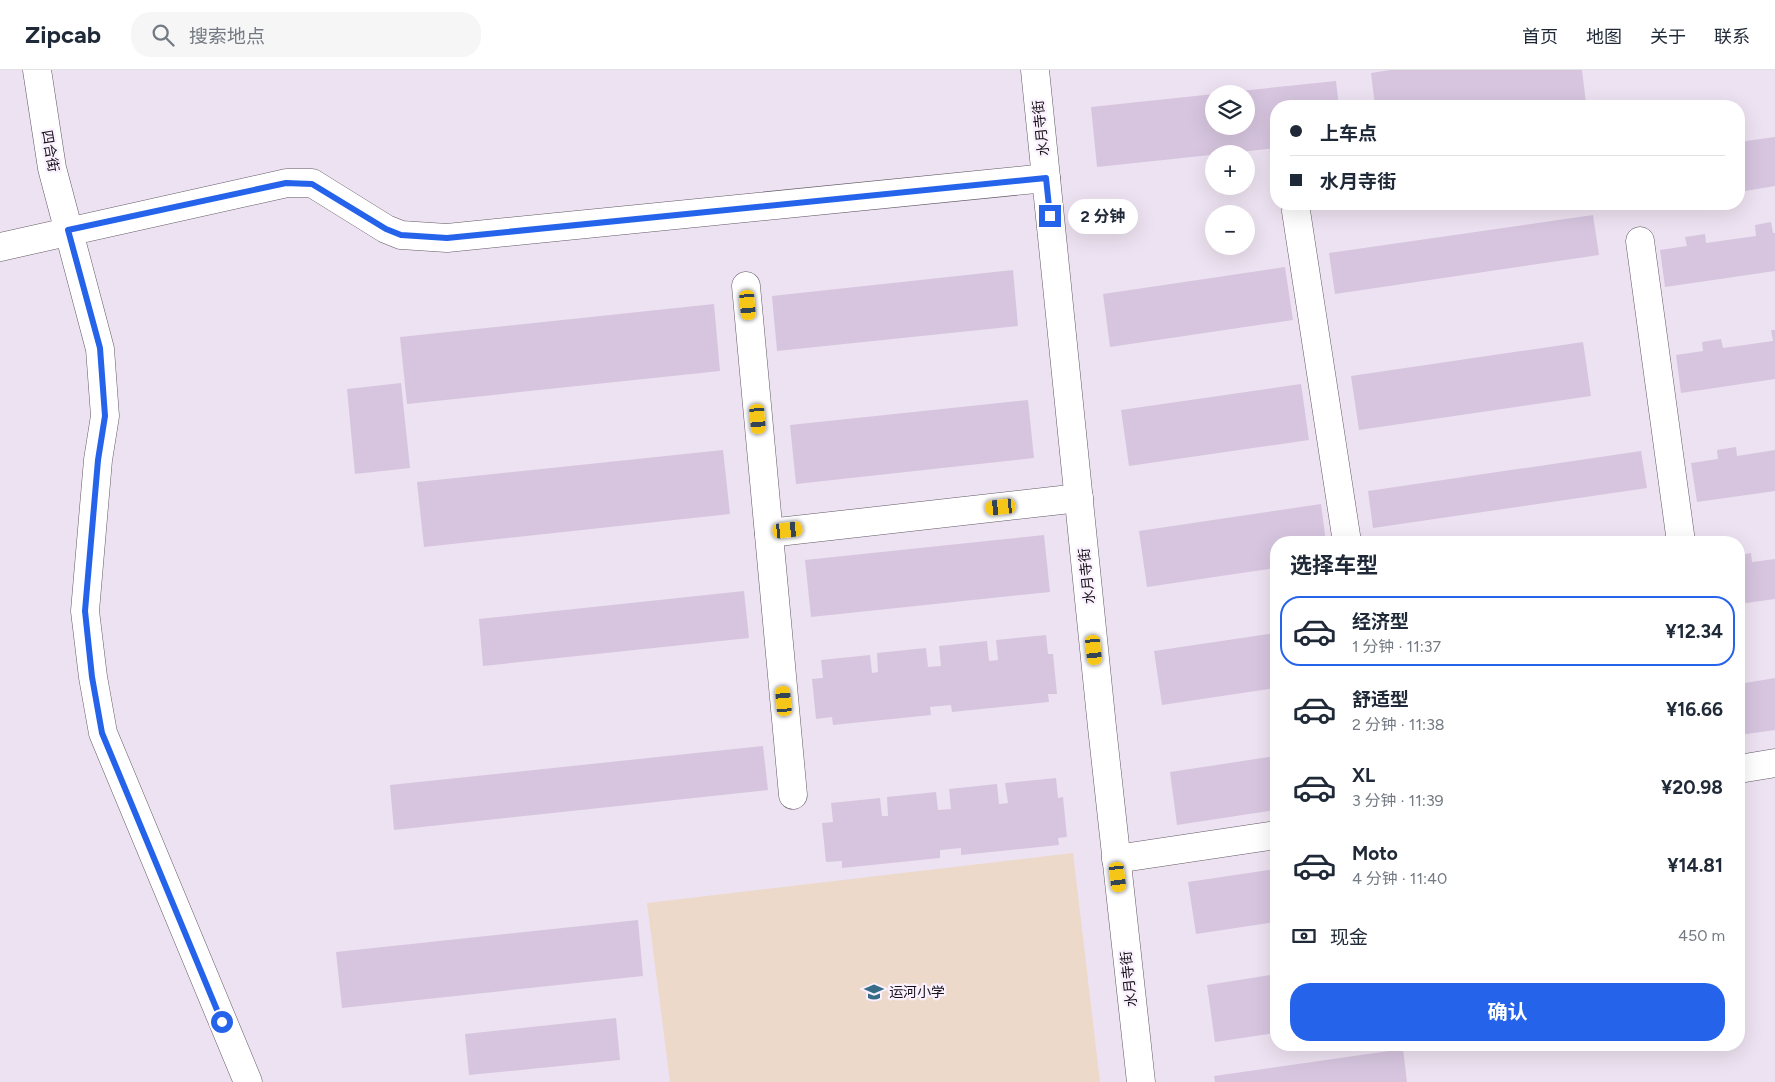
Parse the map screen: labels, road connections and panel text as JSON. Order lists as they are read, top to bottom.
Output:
{
  "streets": {
    "street": ["水月寺街", "四合街"]
  },
  "places": {
    "school or university": ["运河小学"]
  },
  "page": {
    "header": "Zipcab",
    "search": "搜索地点",
    "nav": [
      "首页",
      "地图",
      "关于",
      "联系"
    ],
    "map_buttons": ["+", "−"],
    "banner": ["上车点", "水月寺街"],
    "bubble": "2 分钟",
    "heading": "选择车型",
    "list": [
      {
        "name": "经济型",
        "note": "1 分钟 · 11:37",
        "value": "¥12.34"
      },
      {
        "name": "舒适型",
        "note": "2 分钟 · 11:38",
        "value": "¥16.66"
      },
      {
        "name": "XL",
        "note": "3 分钟 · 11:39",
        "value": "¥20.98"
      },
      {
        "name": "Moto",
        "note": "4 分钟 · 11:40",
        "value": "¥14.81"
      }
    ],
    "pay": ["现金", "450 m"],
    "buttons": "确认"
  }
}
